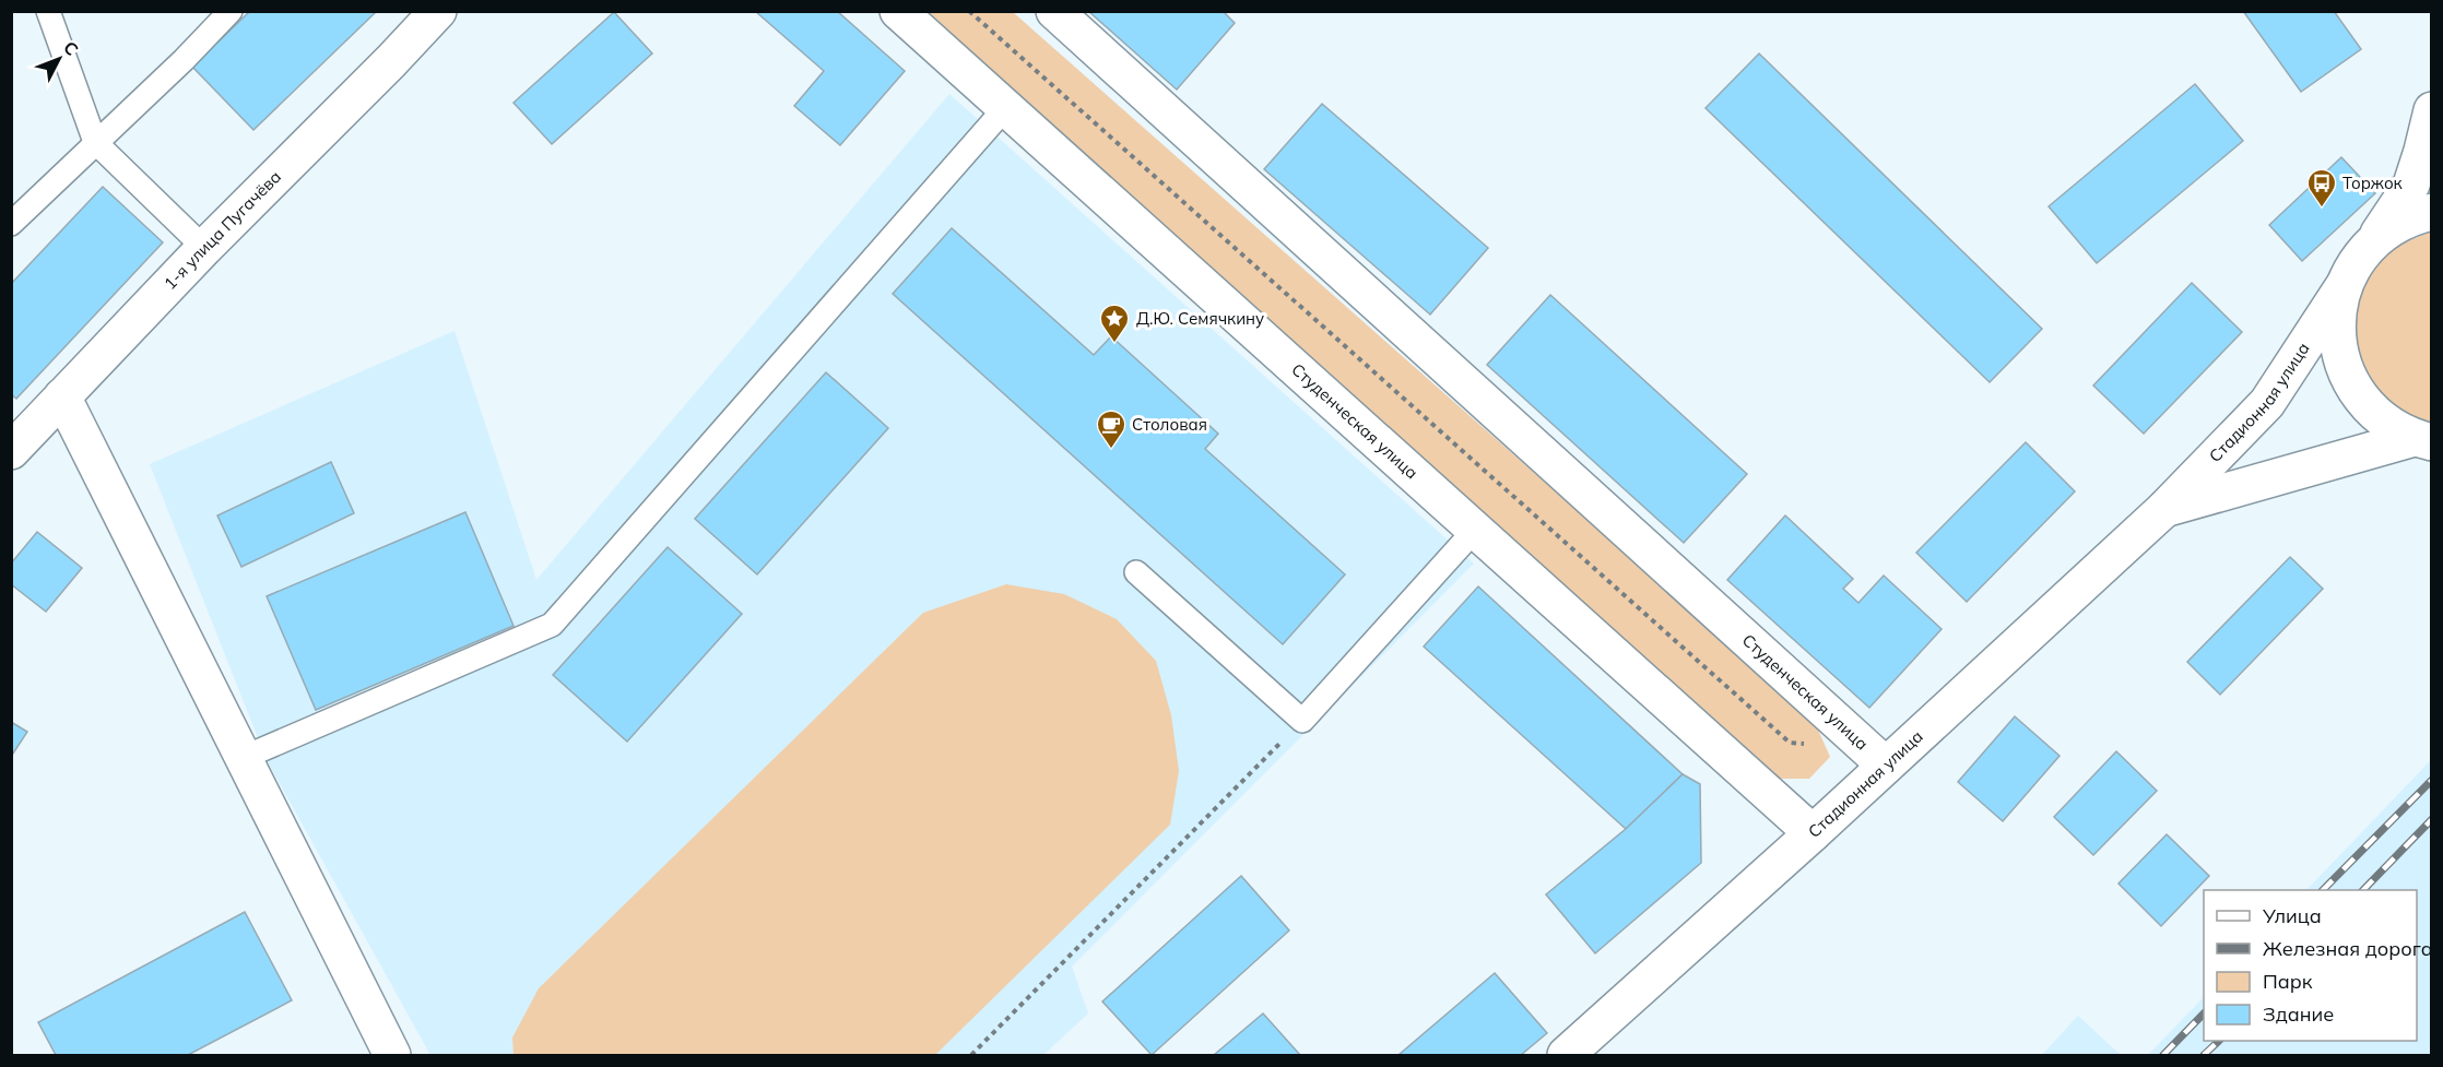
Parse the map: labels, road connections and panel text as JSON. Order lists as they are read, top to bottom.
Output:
{
  "streets": {
    "street": ["1-я улица Пугачёва", "Стадионная улица", "Студенческая улица"]
  },
  "crossings": [
    ["Стадионная улица", "Студенческая улица"]
  ],
  "places": {
    "bus stop": ["Торжок"],
    "place": ["Д.Ю. Семячкину"],
    "cafe": ["Столовая"]
  },
  "legend": [
    "Улица",
    "Железная дорога",
    "Парк",
    "Здание"
  ],
  "north": "top right"
}
